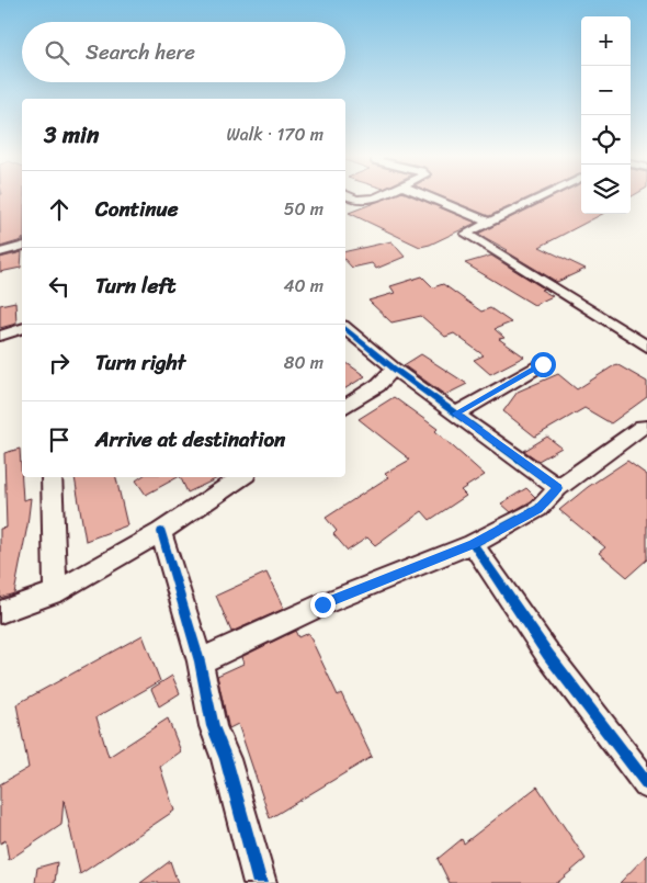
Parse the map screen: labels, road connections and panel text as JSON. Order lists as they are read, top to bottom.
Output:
{
  "page": {
    "map_buttons": ["+", "−"],
    "search": "Search here",
    "heading": ["3 min", "Walk · 170 m"],
    "list": [
      ["Continue", "50 m"],
      ["Turn left", "40 m"],
      ["Turn right", "80 m"],
      "Arrive at destination"
    ]
  }
}
